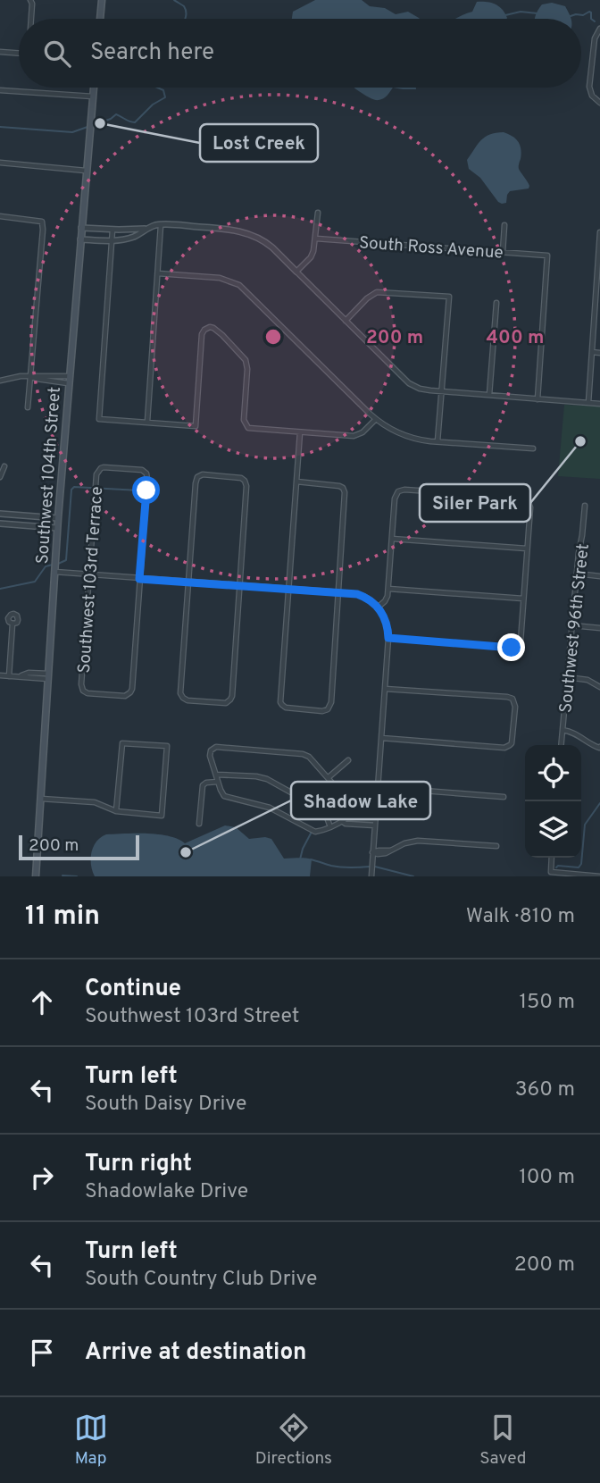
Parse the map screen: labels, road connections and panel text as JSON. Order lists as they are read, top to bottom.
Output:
{
  "streets": {
    "main road": ["Southwest 104th Street"],
    "street": ["South Ross Avenue", "Southwest 103rd Terrace", "Southwest 96th Street"]
  },
  "places": ["Lost Creek", "Siler Park", "Shadow Lake"],
  "scale_bar": "200 m",
  "page": {
    "search": "Search here",
    "scale": "200 m",
    "heading": ["11 min", "Walk · 810 m"],
    "list": [
      ["Continue", "Southwest 103rd Street", "150 m"],
      ["Turn left", "South Daisy Drive", "360 m"],
      ["Turn right", "Shadowlake Drive", "100 m"],
      ["Turn left", "South Country Club Drive", "200 m"],
      "Arrive at destination"
    ],
    "nav": ["Map", "Directions", "Saved"]
  },
  "rings": ["200 m", "400 m"]
}
